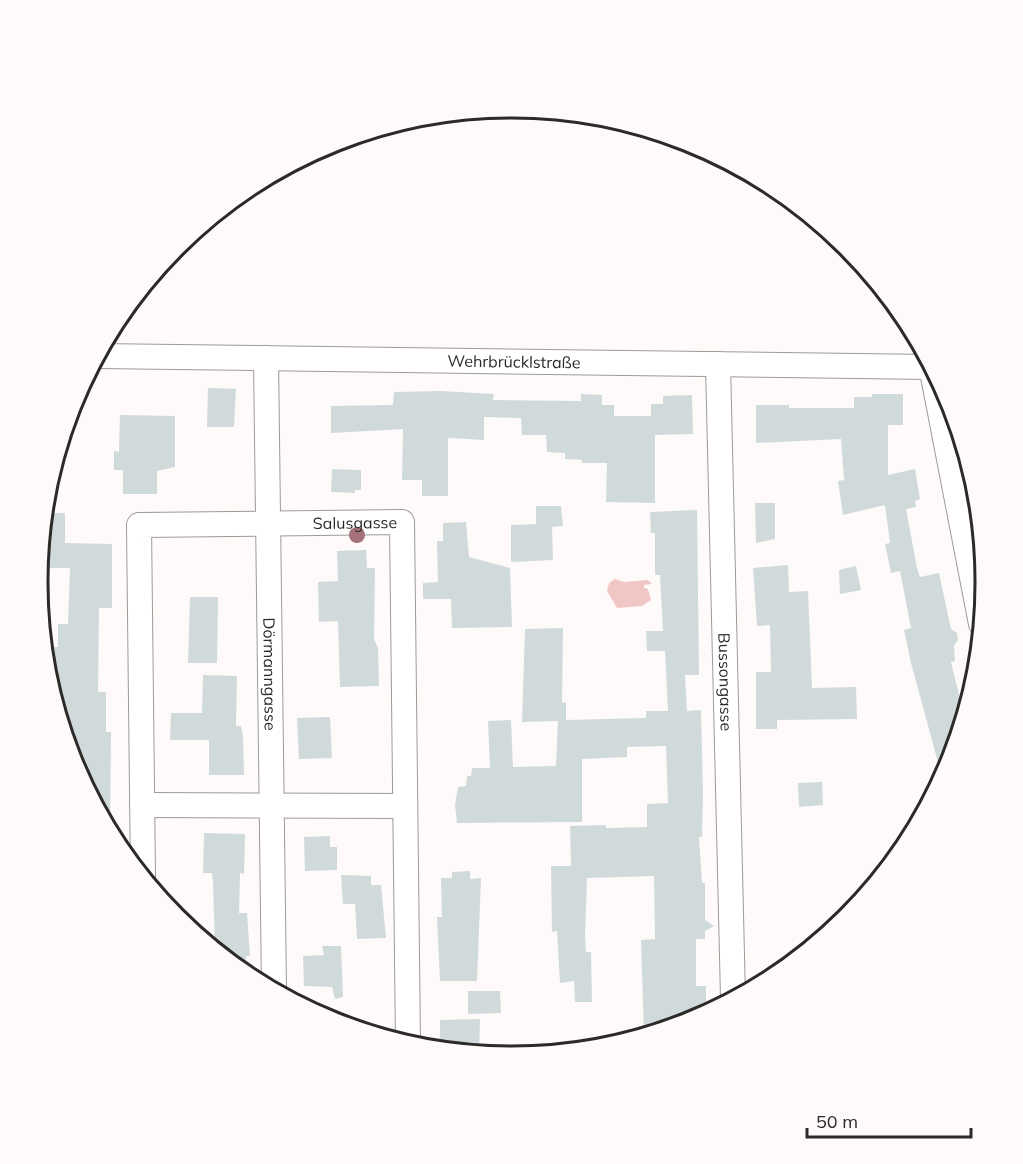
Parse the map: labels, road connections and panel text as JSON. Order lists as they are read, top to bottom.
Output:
{
  "streets": {
    "street": [
      "Wehrbrücklstraße",
      "Salusgasse",
      "Dörmanngasse",
      "Bussongasse"
    ]
  },
  "crossings": [
    ["Wehrbrücklstraße", "Dörmanngasse"],
    ["Wehrbrücklstraße", "Bussongasse"],
    ["Salusgasse", "Dörmanngasse"]
  ],
  "scale_bar": "50 m"
}
